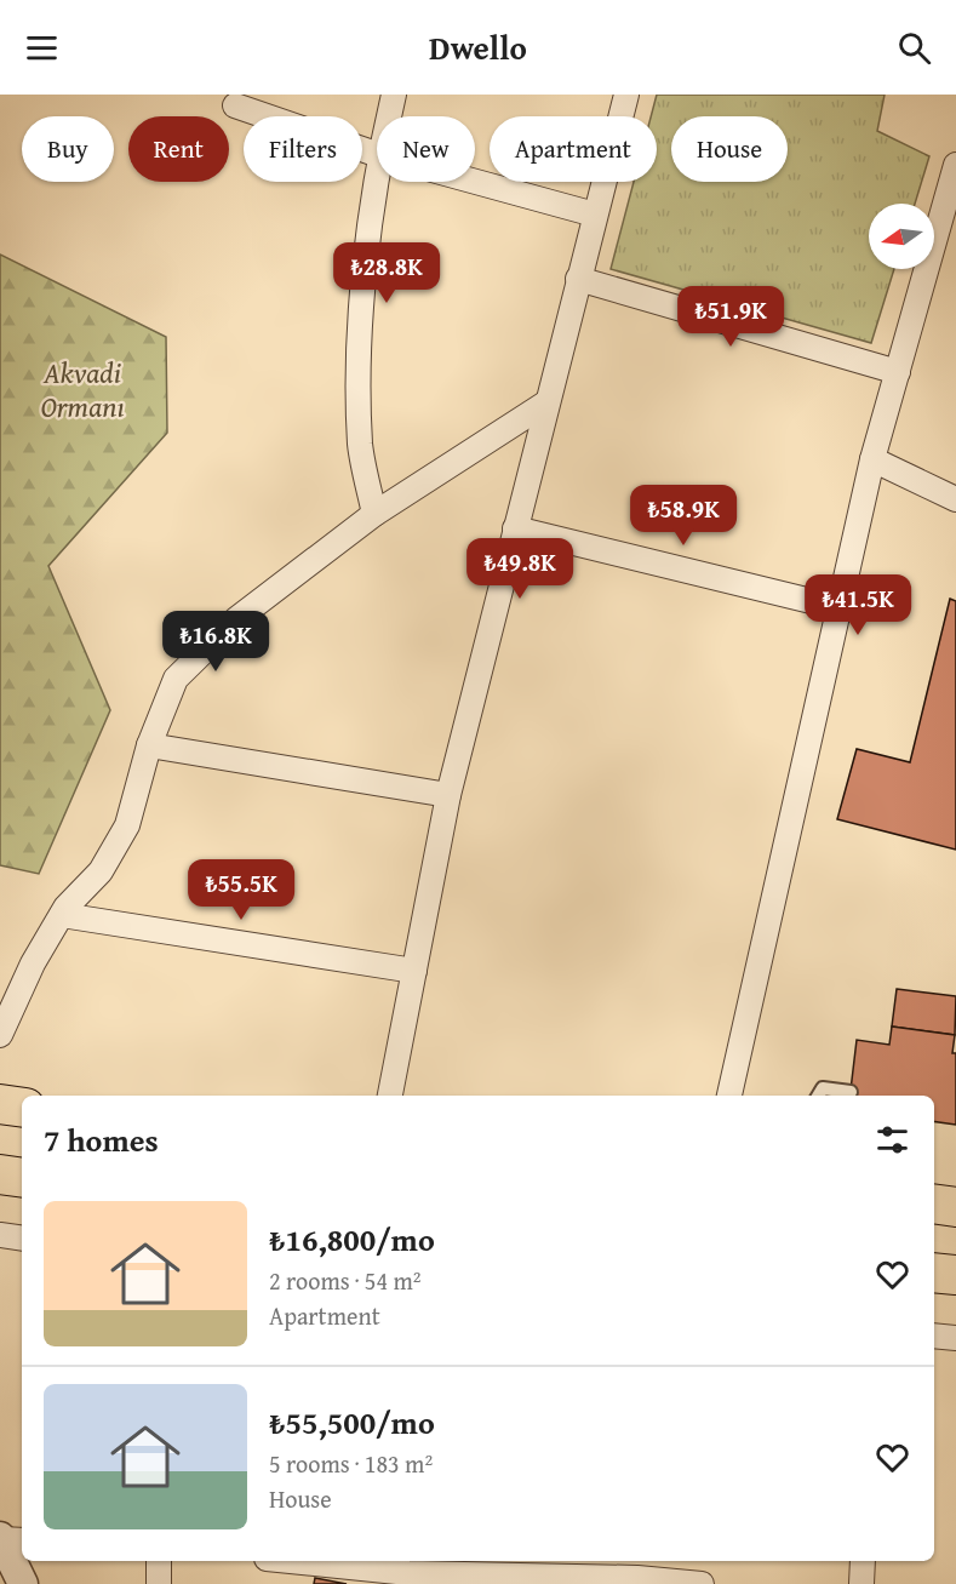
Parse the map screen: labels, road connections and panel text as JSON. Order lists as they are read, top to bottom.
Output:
{
  "parks": ["Akvadi Ormanı"],
  "north": "left",
  "page": {
    "header": "Dwello",
    "chip": [
      "Buy",
      "Rent",
      "Filters",
      "New",
      "Apartment",
      "House"
    ],
    "price": [
      "₺28.8K",
      "₺51.9K",
      "₺58.9K",
      "₺49.8K",
      "₺41.5K",
      "₺16.8K",
      "₺55.5K"
    ],
    "heading": "7 homes",
    "list": [
      {
        "name": "₺16,800/mo",
        "note": "2 rooms · 54 m² · Apartment"
      },
      {
        "name": "₺55,500/mo",
        "note": "5 rooms · 183 m² · House"
      }
    ]
  }
}
